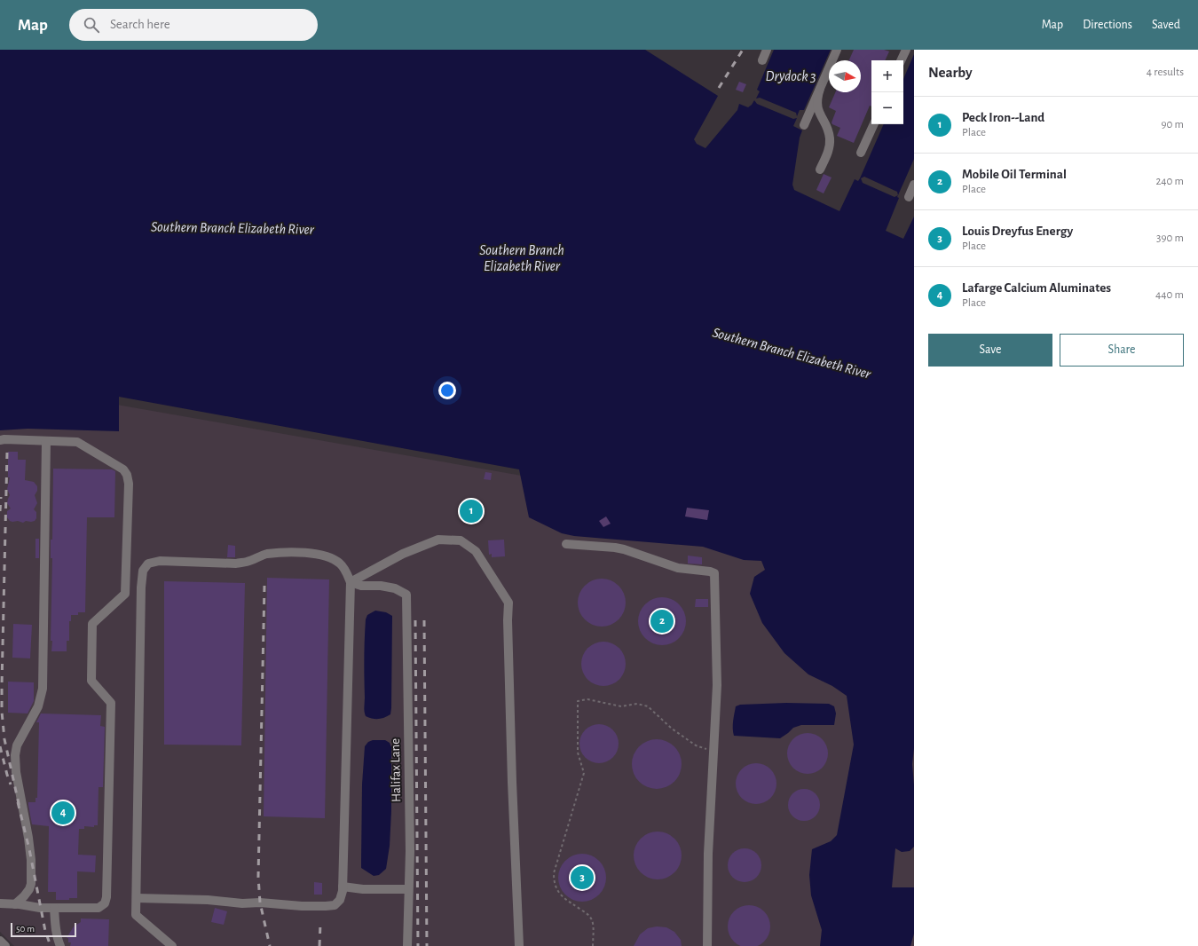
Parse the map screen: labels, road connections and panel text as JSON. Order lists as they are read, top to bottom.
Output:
{
  "streets": {
    "street": ["Halifax Lane"]
  },
  "water": ["Drydock 3", "Southern Branch Elizabeth River"],
  "scale_bar": "50 m",
  "north": "right",
  "page": {
    "header": "Map",
    "search": "Search here",
    "nav": ["Map", "Directions", "Saved"],
    "heading": ["Nearby", "4 results"],
    "map_buttons": ["+", "−"],
    "list": [
      {
        "mark": "1",
        "name": "Peck Iron--Land",
        "note": "Place",
        "value": "90 m"
      },
      {
        "mark": "2",
        "name": "Mobile Oil Terminal",
        "note": "Place",
        "value": "240 m"
      },
      {
        "mark": "3",
        "name": "Louis Dreyfus Energy",
        "note": "Place",
        "value": "390 m"
      },
      {
        "mark": "4",
        "name": "Lafarge Calcium Aluminates",
        "note": "Place",
        "value": "440 m"
      }
    ],
    "buttons": ["Save", "Share"],
    "pins": [
      "1",
      "2",
      "4",
      "3"
    ],
    "scale": "50 m"
  }
}
